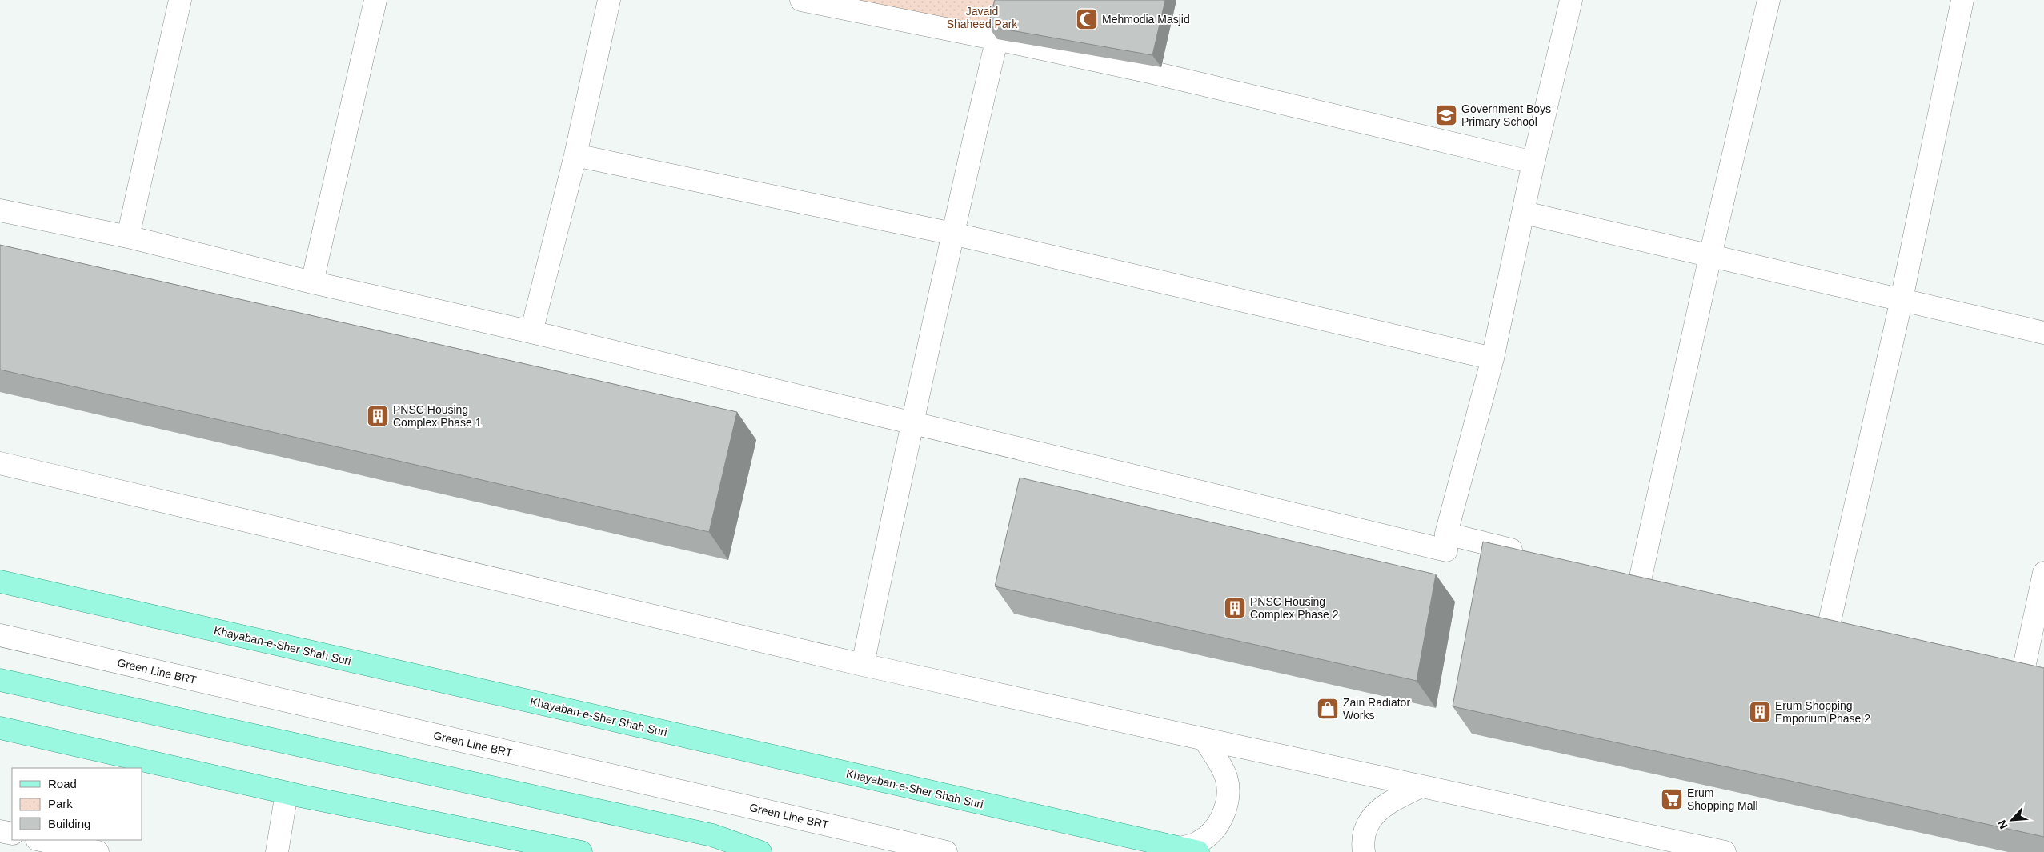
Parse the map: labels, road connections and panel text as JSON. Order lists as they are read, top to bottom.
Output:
{
  "streets": {
    "main road": ["Khayaban-e-Sher Shah Suri"],
    "street": ["Green Line BRT"]
  },
  "parks": ["Javaid Shaheed Park"],
  "places": {
    "mosque": ["Mehmodia Masjid"],
    "school or university": ["Government Boys Primary School"],
    "building": ["PNSC Housing Complex Phase 1", "PNSC Housing Complex Phase 2", "Erum Shopping Emporium Phase 2"],
    "shop": ["Zain Radiator Works"],
    "supermarket": ["Erum Shopping Mall"]
  },
  "legend": ["Road", "Park", "Building"],
  "north": "bottom left"
}
